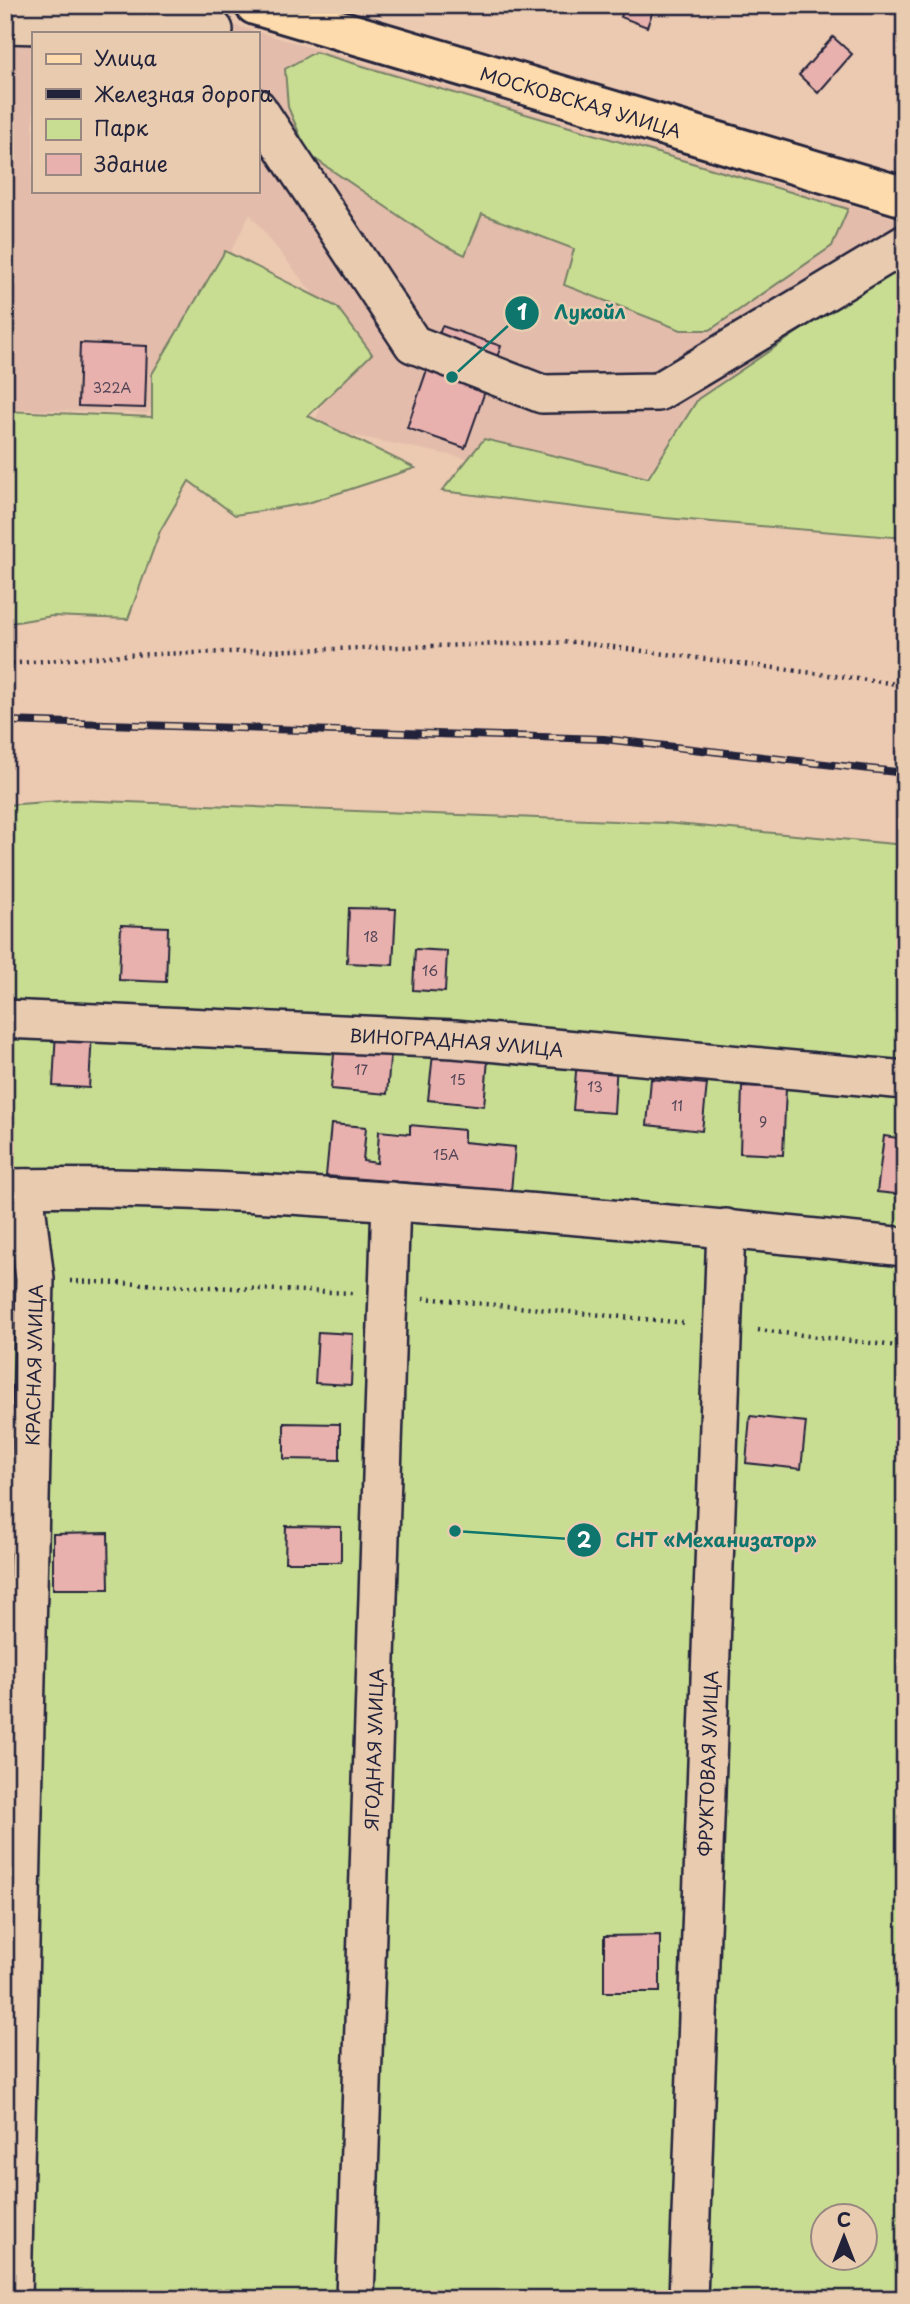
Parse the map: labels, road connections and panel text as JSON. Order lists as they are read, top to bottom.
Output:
{
  "streets": {
    "main road": ["МОСКОВСКАЯ УЛИЦА"],
    "street": [
      "ВИНОГРАДНАЯ УЛИЦА",
      "КРАСНАЯ УЛИЦА",
      "ЯГОДНАЯ УЛИЦА",
      "ФРУКТОВАЯ УЛИЦА"
    ]
  },
  "places": ["Лукойл", "СНТ «Механизатор»"],
  "house_numbers": [
    "322А",
    "18",
    "16",
    "17",
    "15",
    "13",
    "11",
    "9",
    "15А"
  ],
  "legend": [
    "Улица",
    "Железная дорога",
    "Парк",
    "Здание"
  ],
  "north": "top"
}
